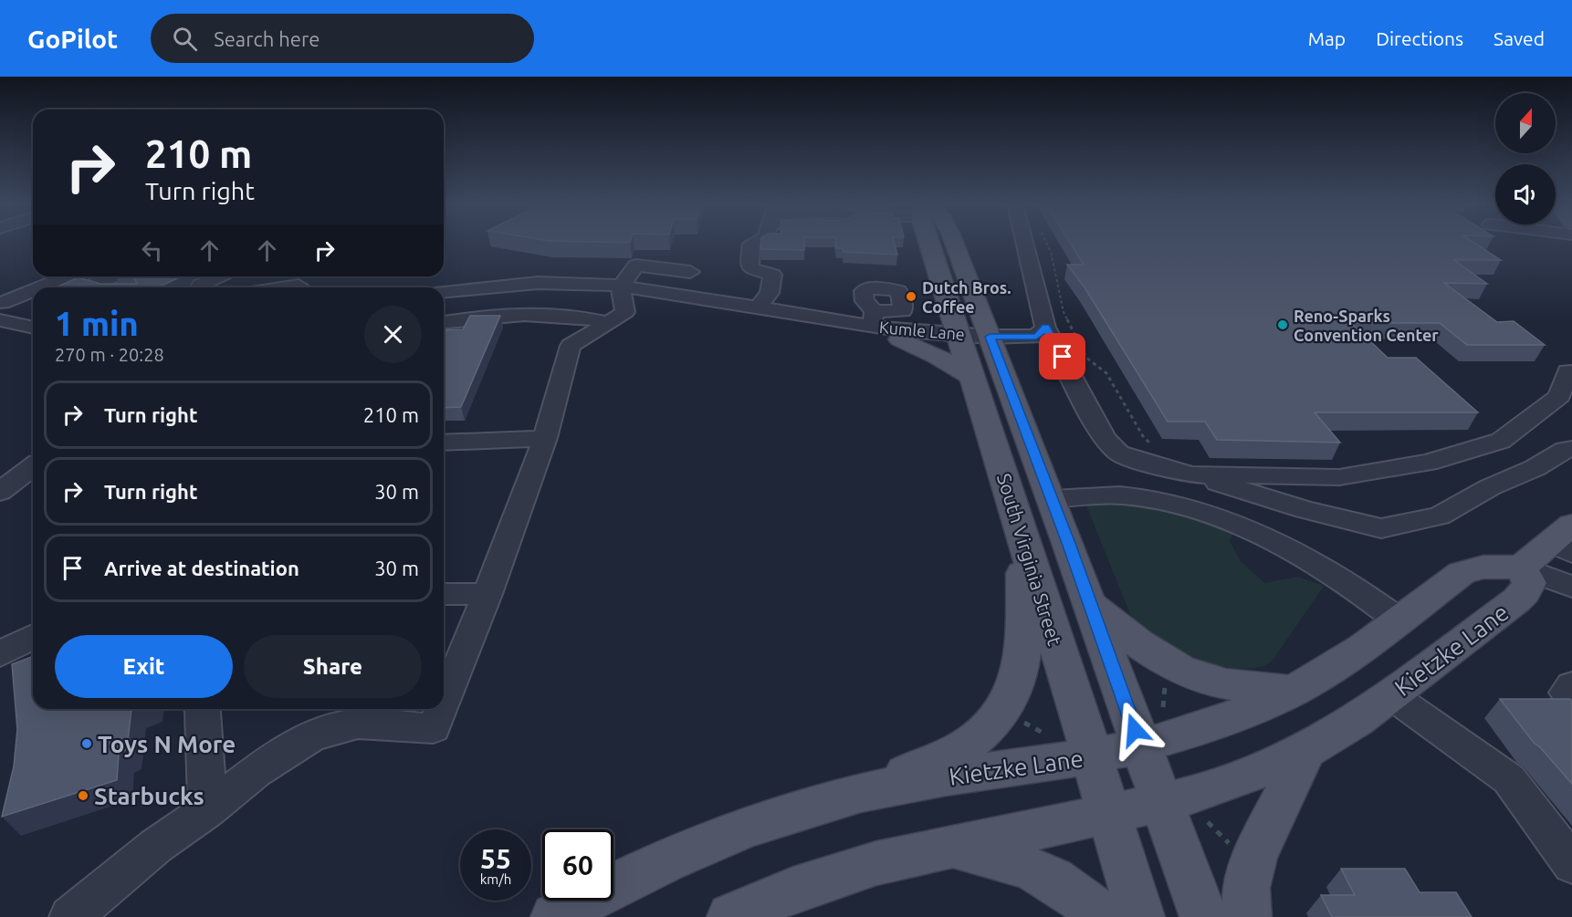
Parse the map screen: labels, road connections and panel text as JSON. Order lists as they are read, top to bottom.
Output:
{
  "streets": {
    "main road": ["South Virginia Street", "Kietzke Lane"],
    "street": ["Kumle Lane"]
  },
  "crossings": [
    ["Kumle Lane", "South Virginia Street"],
    ["South Virginia Street", "Kietzke Lane"]
  ],
  "places": [
    "Dutch Bros. Coffee",
    "Reno-Sparks Convention Center",
    "Toys N More",
    "Starbucks"
  ],
  "north": "top",
  "page": {
    "header": "GoPilot",
    "search": "Search here",
    "nav": ["Map", "Directions", "Saved"],
    "turn": ["210 m", "Turn right"],
    "heading": ["1 min", "270 m · 20:28"],
    "list": [
      {
        "name": "Turn right",
        "value": "210 m"
      },
      {
        "name": "Turn right",
        "value": "30 m"
      },
      {
        "name": "Arrive at destination",
        "value": "30 m"
      }
    ],
    "buttons": ["Exit", "Share"],
    "speed": "55 km/h",
    "limit": "60"
  }
}
